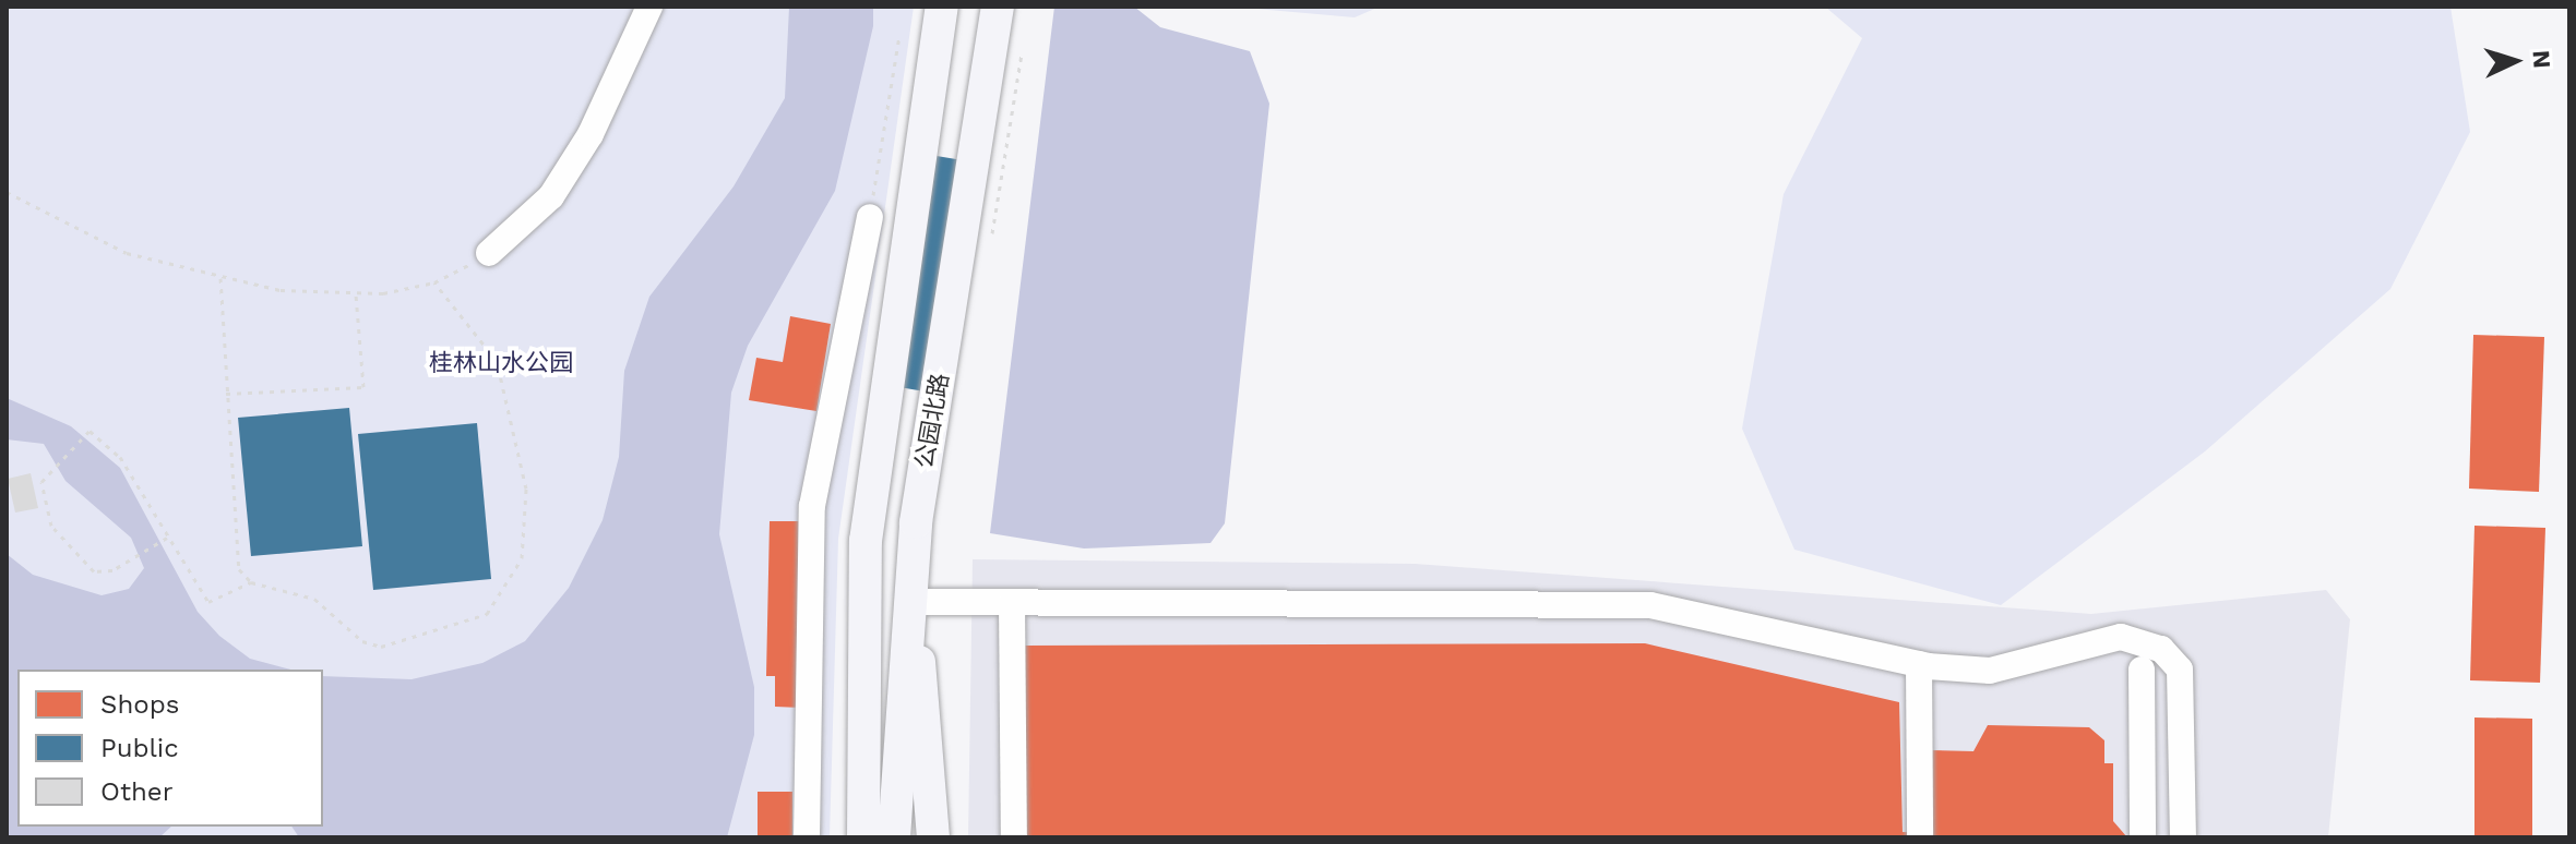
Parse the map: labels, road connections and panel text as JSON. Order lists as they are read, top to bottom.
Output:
{
  "streets": {
    "main road": ["公园北路"]
  },
  "parks": ["桂林山水公园"],
  "legend": ["Shops", "Public", "Other"],
  "north": "right"
}
